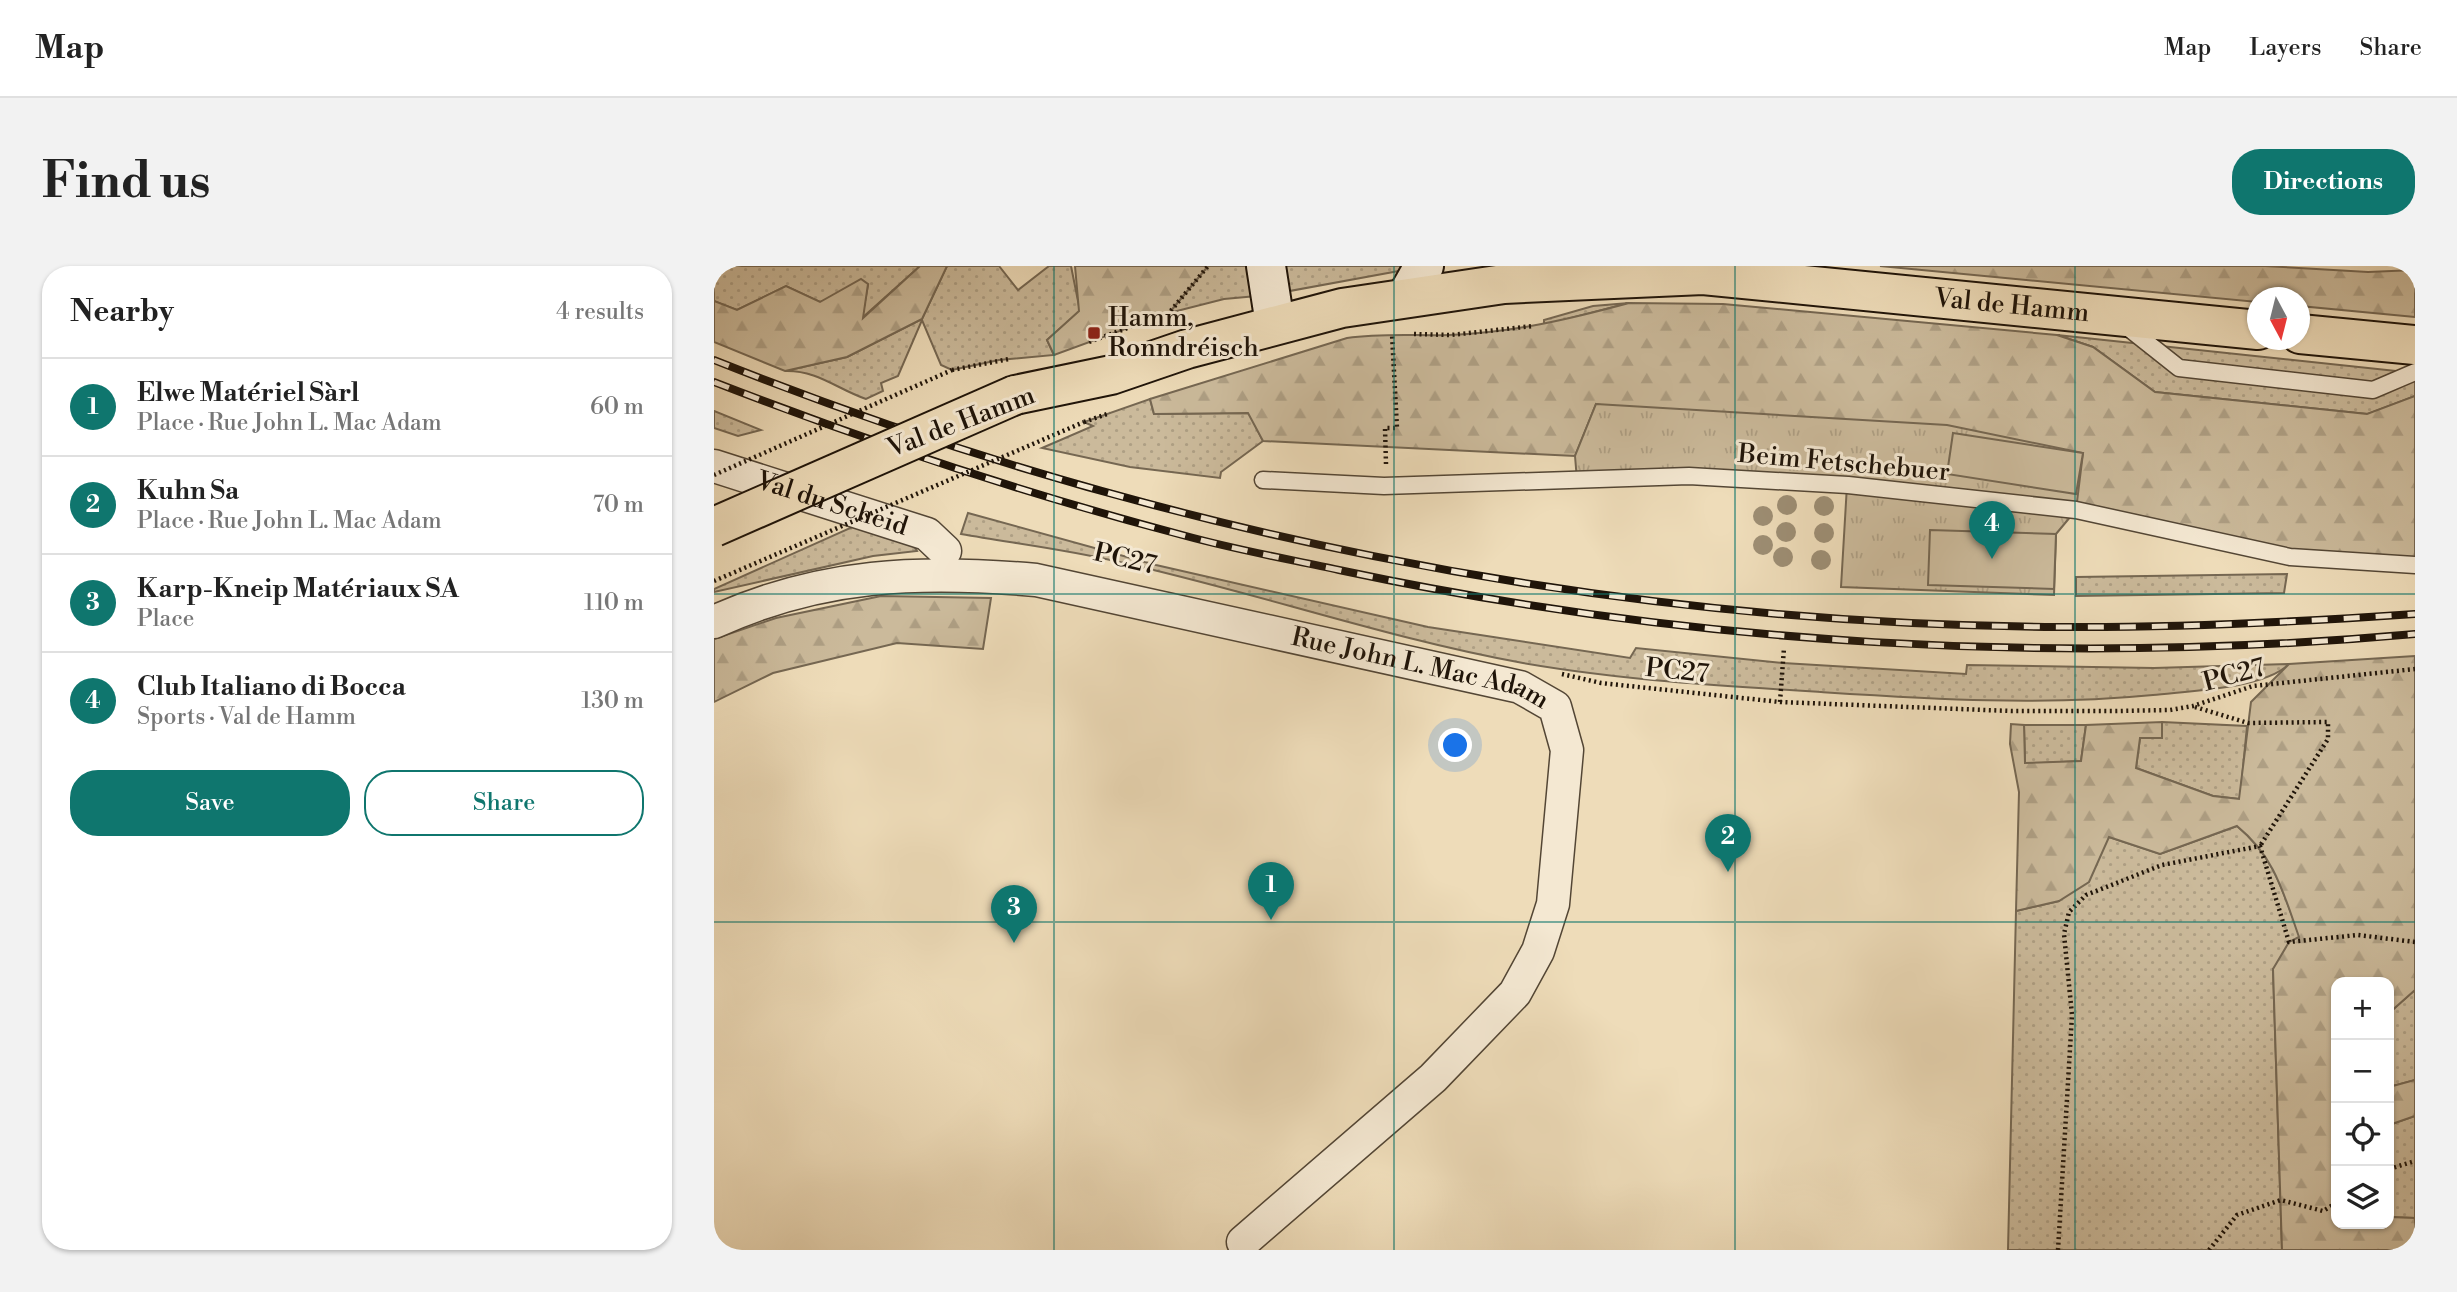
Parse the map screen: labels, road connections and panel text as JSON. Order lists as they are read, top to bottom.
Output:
{
  "streets": {
    "main road": ["Val de Hamm"],
    "street": ["Val du Scheid", "Rue John L. Mac Adam"],
    "lane": ["Beim Fetschebuer"],
    "path": ["PC27"]
  },
  "places": {
    "transit": ["Hamm, Ronndréisch"]
  },
  "north": "bottom",
  "page": {
    "header": "Map",
    "nav": ["Map", "Layers", "Share"],
    "buttons": [
      "Directions",
      ["Save", "Share"]
    ],
    "title": "Find us",
    "heading": ["Nearby", "4 results"],
    "list": [
      {
        "mark": "1",
        "name": "Elwe Matériel Sàrl",
        "note": "Place · Rue John L. Mac Adam",
        "value": "60 m"
      },
      {
        "mark": "2",
        "name": "Kuhn Sa",
        "note": "Place · Rue John L. Mac Adam",
        "value": "70 m"
      },
      {
        "mark": "3",
        "name": "Karp-Kneip Matériaux SA",
        "note": "Place",
        "value": "110 m"
      },
      {
        "mark": "4",
        "name": "Club Italiano di Bocca",
        "note": "Sports · Val de Hamm",
        "value": "130 m"
      }
    ],
    "pins": [
      "4",
      "2",
      "1",
      "3"
    ],
    "map_buttons": ["+", "−"]
  }
}
